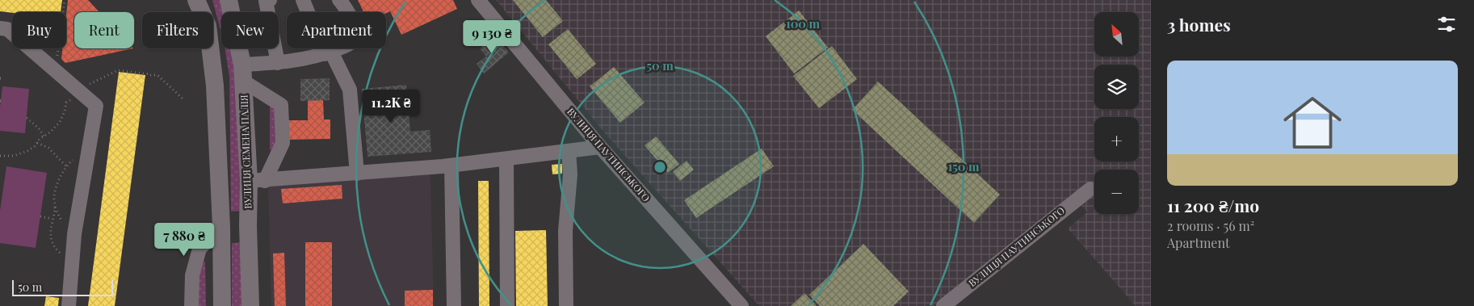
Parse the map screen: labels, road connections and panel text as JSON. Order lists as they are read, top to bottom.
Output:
{
  "streets": {
    "main road": ["ВУЛИЦЯ СЕМЕНА ПАЛІЯ"],
    "street": ["ВУЛИЦЯ ПАУТИНСЬКОГО"]
  },
  "scale_bar": "50 m",
  "north": "top left",
  "page": {
    "heading": "3 homes",
    "map_buttons": ["+", "−"],
    "chip": [
      "Buy",
      "Rent",
      "Filters",
      "New",
      "Apartment"
    ],
    "price": ["9 130 ₴", "11.2K ₴", "7 880 ₴"],
    "list": [
      {
        "name": "11 200 ₴/mo",
        "note": "2 rooms · 56 m² · Apartment"
      }
    ],
    "scale": "50 m"
  },
  "rings": ["100 m", "50 m", "150 m"]
}
